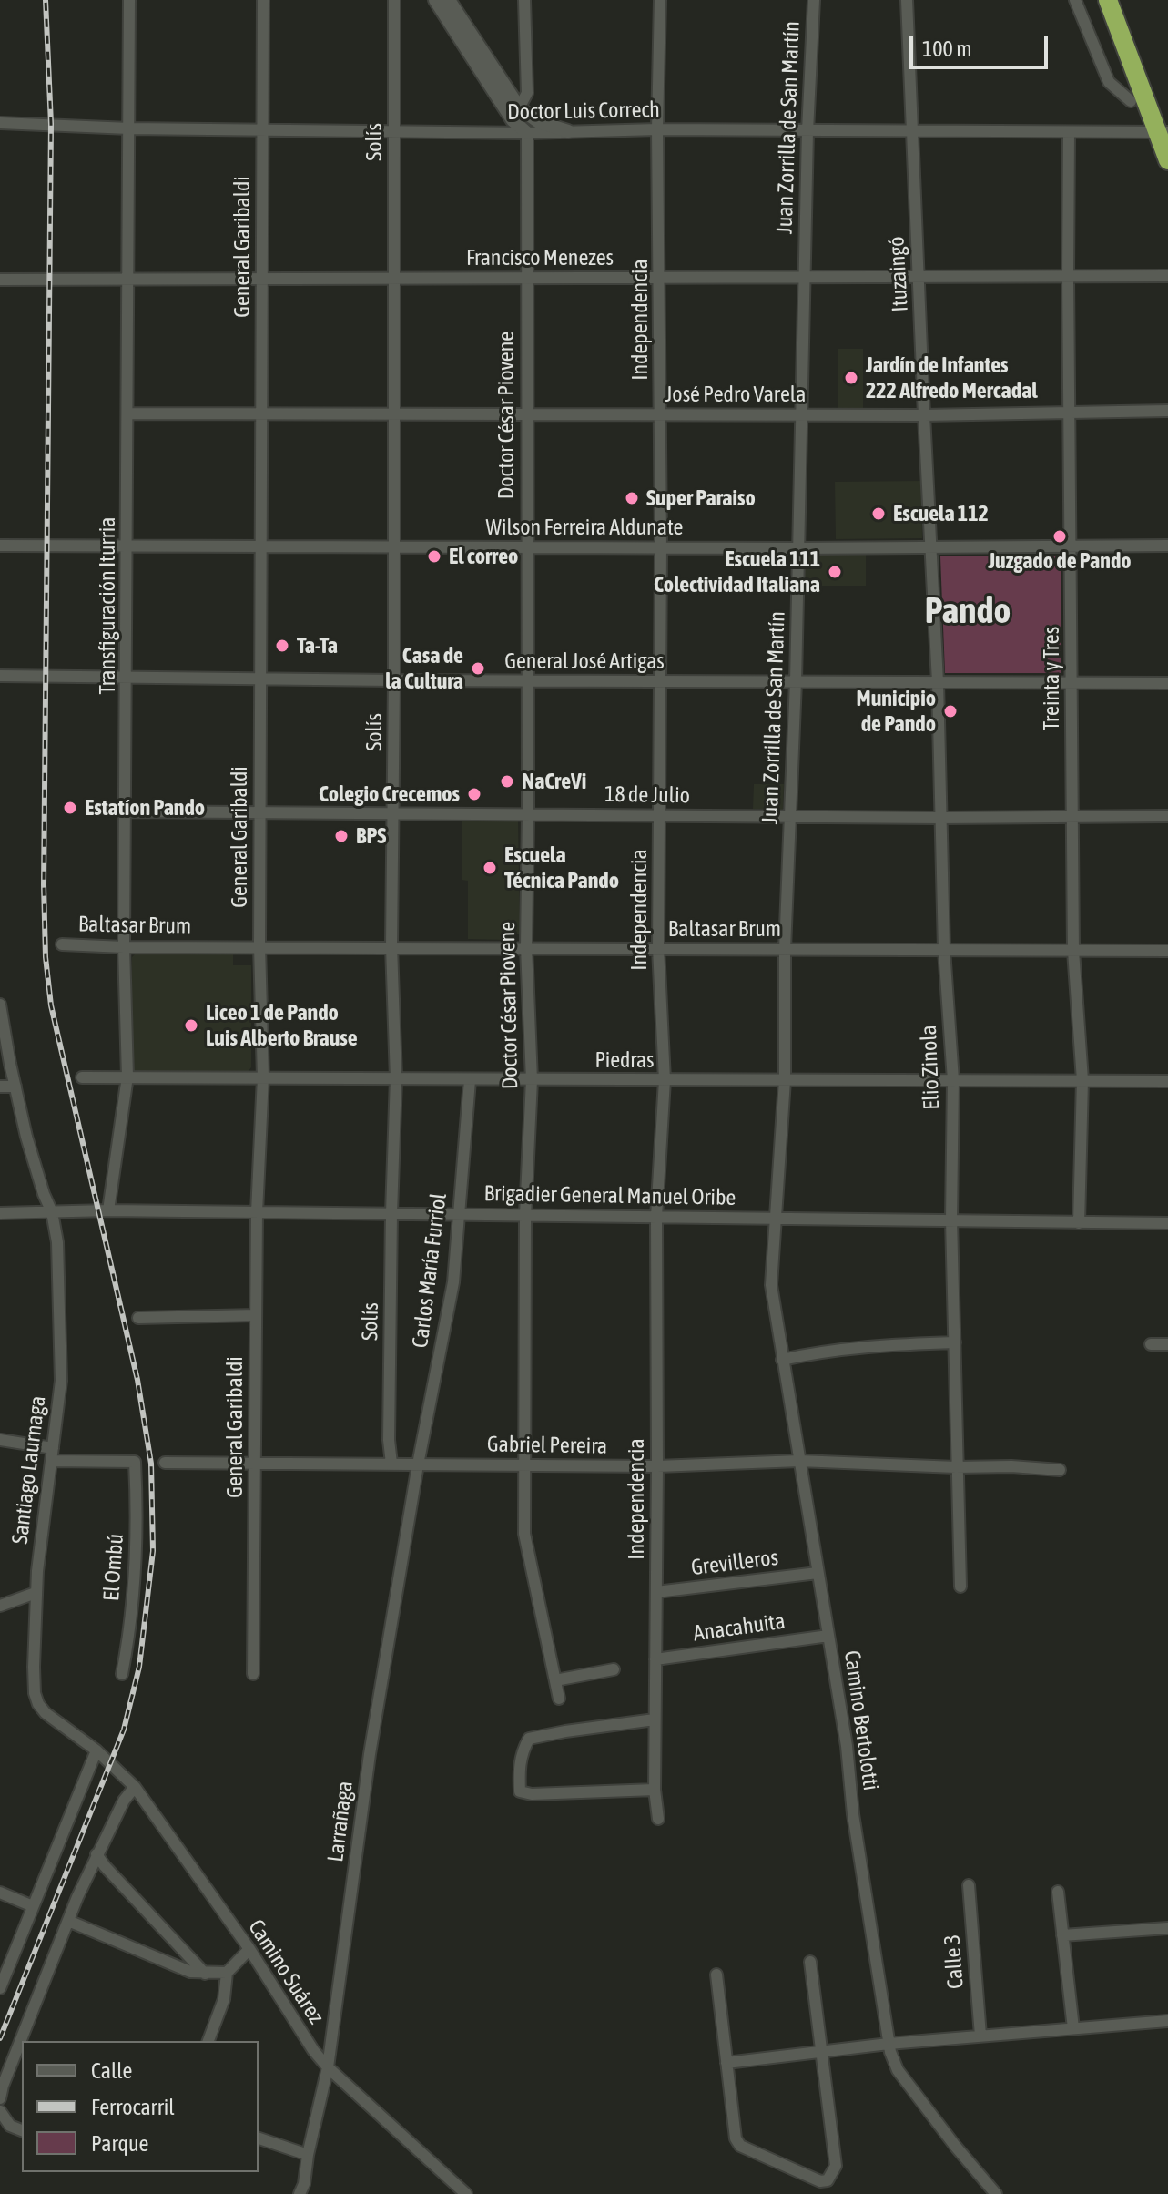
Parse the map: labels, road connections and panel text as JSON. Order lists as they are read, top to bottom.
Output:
{
  "streets": {
    "street": [
      "Doctor Luis Correch",
      "Juan Zorrilla de San Martín",
      "Solís",
      "General Garibaldi",
      "Francisco Menezes",
      "Ituzaingó",
      "Independencia",
      "José Pedro Varela",
      "Doctor César Piovene",
      "Wilson Ferreira Aldunate",
      "Transfiguración Iturria",
      "General José Artigas",
      "Treinta y Tres",
      "18 de Julio",
      "Baltasar Brum",
      "Piedras",
      "Elio Zinola",
      "Brigadier General Manuel Oribe",
      "Carlos María Furriol",
      "Gabriel Pereira",
      "Santiago Laurnaga",
      "Grevilleros",
      "El Ombú",
      "Anacahuita",
      "Camino Bertolotti",
      "Larrañaga",
      "Calle 3",
      "Camino Suárez"
    ]
  },
  "crossings": [
    ["Doctor Luis Correch", "Juan Zorrilla de San Martín"],
    ["Doctor Luis Correch", "Solís"],
    ["Doctor Luis Correch", "General Garibaldi"],
    ["Doctor Luis Correch", "Ituzaingó"],
    ["Doctor Luis Correch", "Independencia"],
    ["Doctor Luis Correch", "Doctor César Piovene"],
    ["Doctor Luis Correch", "Transfiguración Iturria"],
    ["Doctor Luis Correch", "Treinta y Tres"],
    ["Juan Zorrilla de San Martín", "Francisco Menezes"],
    ["Juan Zorrilla de San Martín", "José Pedro Varela"],
    ["Juan Zorrilla de San Martín", "Wilson Ferreira Aldunate"],
    ["Juan Zorrilla de San Martín", "General José Artigas"],
    ["Juan Zorrilla de San Martín", "18 de Julio"],
    ["Juan Zorrilla de San Martín", "Baltasar Brum"],
    ["Juan Zorrilla de San Martín", "Piedras"],
    ["Juan Zorrilla de San Martín", "Brigadier General Manuel Oribe"],
    ["Juan Zorrilla de San Martín", "Camino Bertolotti"],
    ["Solís", "Francisco Menezes"],
    ["Solís", "José Pedro Varela"],
    ["Solís", "Wilson Ferreira Aldunate"],
    ["Solís", "General José Artigas"],
    ["Solís", "18 de Julio"],
    ["Solís", "Baltasar Brum"],
    ["Solís", "Piedras"],
    ["Solís", "Brigadier General Manuel Oribe"],
    ["Solís", "Gabriel Pereira"],
    ["General Garibaldi", "Francisco Menezes"],
    ["General Garibaldi", "José Pedro Varela"],
    ["General Garibaldi", "Wilson Ferreira Aldunate"],
    ["General Garibaldi", "General José Artigas"],
    ["General Garibaldi", "18 de Julio"],
    ["General Garibaldi", "Baltasar Brum"],
    ["General Garibaldi", "Piedras"],
    ["General Garibaldi", "Brigadier General Manuel Oribe"],
    ["General Garibaldi", "Gabriel Pereira"],
    ["Francisco Menezes", "Ituzaingó"],
    ["Francisco Menezes", "Independencia"],
    ["Francisco Menezes", "Doctor César Piovene"],
    ["Francisco Menezes", "Transfiguración Iturria"],
    ["Francisco Menezes", "Treinta y Tres"],
    ["Ituzaingó", "José Pedro Varela"],
    ["Ituzaingó", "Wilson Ferreira Aldunate"],
    ["Ituzaingó", "Elio Zinola"],
    ["Independencia", "José Pedro Varela"],
    ["Independencia", "Wilson Ferreira Aldunate"],
    ["Independencia", "General José Artigas"],
    ["Independencia", "18 de Julio"],
    ["Independencia", "Baltasar Brum"],
    ["Independencia", "Piedras"],
    ["Independencia", "Brigadier General Manuel Oribe"],
    ["Independencia", "Gabriel Pereira"],
    ["Independencia", "Grevilleros"],
    ["Independencia", "Anacahuita"],
    ["José Pedro Varela", "Doctor César Piovene"],
    ["José Pedro Varela", "Transfiguración Iturria"],
    ["José Pedro Varela", "Treinta y Tres"],
    ["Doctor César Piovene", "Wilson Ferreira Aldunate"],
    ["Doctor César Piovene", "General José Artigas"],
    ["Doctor César Piovene", "18 de Julio"],
    ["Doctor César Piovene", "Baltasar Brum"],
    ["Doctor César Piovene", "Piedras"],
    ["Doctor César Piovene", "Brigadier General Manuel Oribe"],
    ["Doctor César Piovene", "Gabriel Pereira"],
    ["Wilson Ferreira Aldunate", "Transfiguración Iturria"],
    ["Wilson Ferreira Aldunate", "Treinta y Tres"],
    ["Wilson Ferreira Aldunate", "Elio Zinola"],
    ["Transfiguración Iturria", "General José Artigas"],
    ["Transfiguración Iturria", "18 de Julio"],
    ["Transfiguración Iturria", "Baltasar Brum"],
    ["Transfiguración Iturria", "Piedras"],
    ["Transfiguración Iturria", "Brigadier General Manuel Oribe"],
    ["General José Artigas", "Treinta y Tres"],
    ["General José Artigas", "Elio Zinola"],
    ["Treinta y Tres", "18 de Julio"],
    ["Treinta y Tres", "Baltasar Brum"],
    ["Treinta y Tres", "Piedras"],
    ["Treinta y Tres", "Brigadier General Manuel Oribe"],
    ["18 de Julio", "Elio Zinola"],
    ["Baltasar Brum", "Elio Zinola"],
    ["Piedras", "Elio Zinola"],
    ["Piedras", "Carlos María Furriol"],
    ["Elio Zinola", "Brigadier General Manuel Oribe"],
    ["Elio Zinola", "Gabriel Pereira"],
    ["Brigadier General Manuel Oribe", "Carlos María Furriol"],
    ["Brigadier General Manuel Oribe", "Santiago Laurnaga"],
    ["Brigadier General Manuel Oribe", "Camino Bertolotti"],
    ["Carlos María Furriol", "Gabriel Pereira"],
    ["Carlos María Furriol", "Larrañaga"],
    ["Gabriel Pereira", "Camino Bertolotti"],
    ["Gabriel Pereira", "Larrañaga"],
    ["Santiago Laurnaga", "El Ombú"],
    ["Santiago Laurnaga", "Camino Suárez"],
    ["Grevilleros", "Camino Bertolotti"],
    ["Anacahuita", "Camino Bertolotti"],
    ["Larrañaga", "Camino Suárez"]
  ],
  "districts": ["Pando"],
  "places": [
    "Jardín de Infantes 222 Alfredo Mercadal",
    "Super Paraiso",
    "Escuela 112",
    "Juzgado de Pando",
    "El correo",
    "Escuela 111 Colectividad Italiana",
    "Ta-Ta",
    "Casa de la Cultura",
    "Municipio de Pando",
    "NaCreVi",
    "Colegio Crecemos",
    "Estatíon Pando",
    "BPS",
    "Escuela Técnica Pando",
    "Liceo 1 de Pando Luis Alberto Brause"
  ],
  "legend": ["Calle", "Ferrocarril", "Parque"],
  "scale_bar": "100 m"
}
